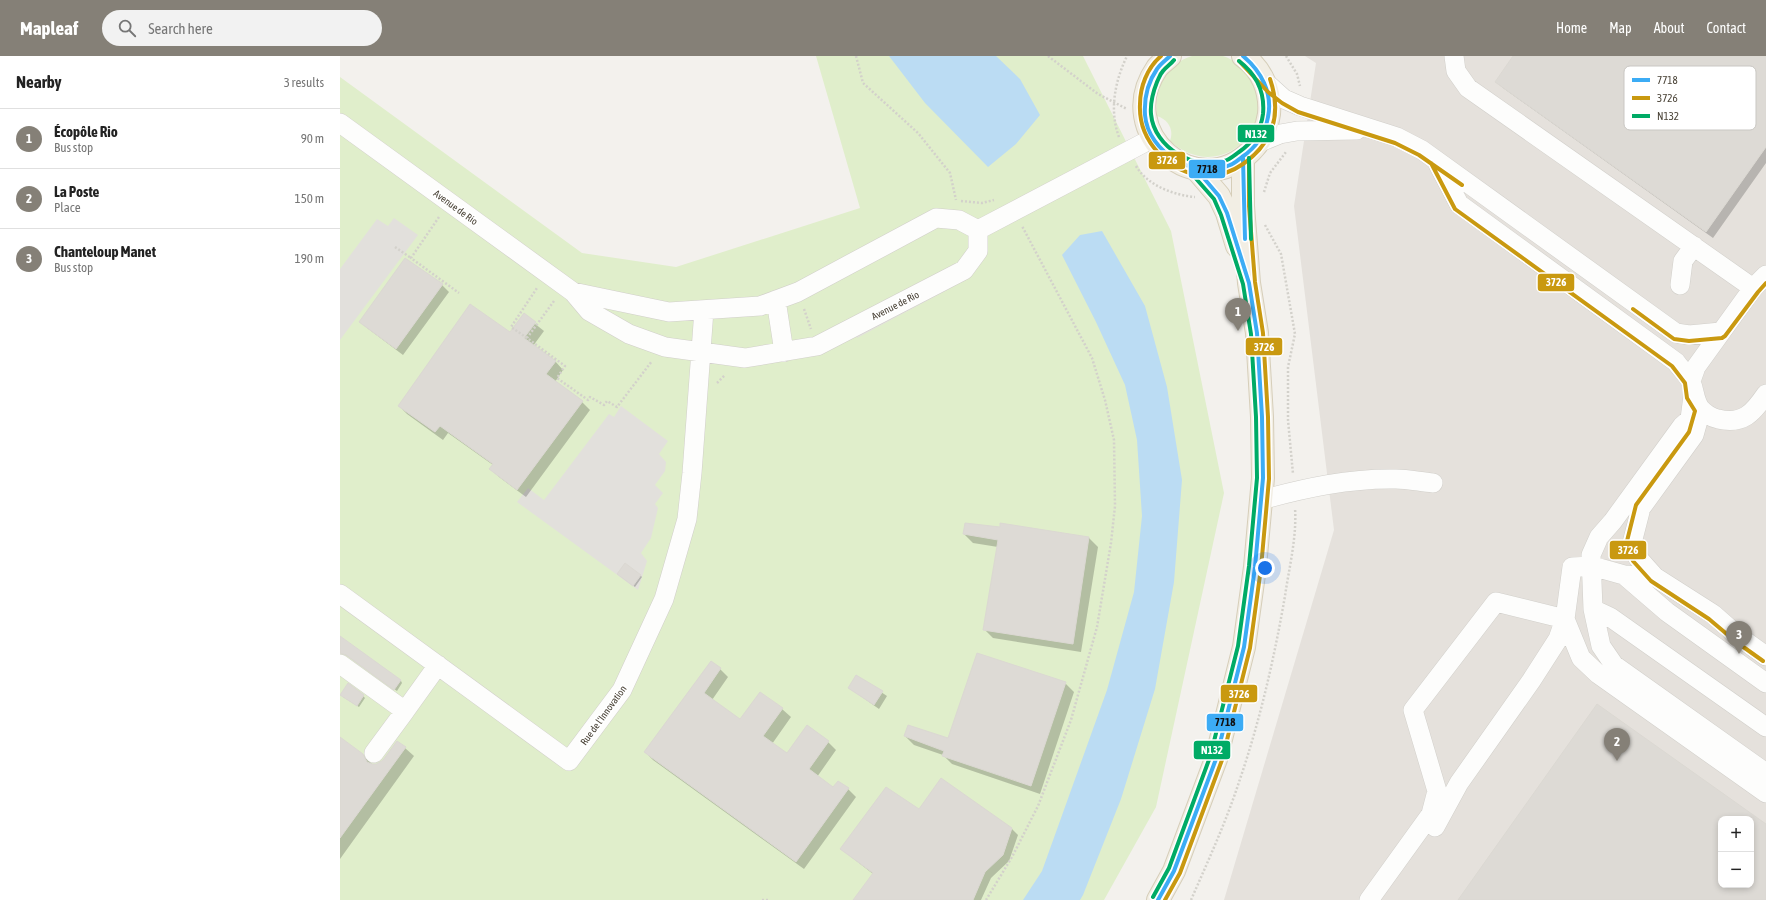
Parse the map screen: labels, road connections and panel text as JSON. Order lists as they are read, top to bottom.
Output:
{
  "streets": {
    "street": ["Avenue de Rio", "Rue de l'Innovation"]
  },
  "crossings": [
    ["Avenue de Rio", "Rue de l'Innovation"]
  ],
  "lines": ["transit line 7718", "transit line 3726", "transit line N132"],
  "legend": ["7718", "3726", "N132"],
  "page": {
    "header": "Mapleaf",
    "search": "Search here",
    "nav": [
      "Home",
      "Map",
      "About",
      "Contact"
    ],
    "heading": ["Nearby", "3 results"],
    "list": [
      {
        "mark": "1",
        "name": "Écopôle Rio",
        "note": "Bus stop",
        "value": "90 m"
      },
      {
        "mark": "2",
        "name": "La Poste",
        "note": "Place",
        "value": "150 m"
      },
      {
        "mark": "3",
        "name": "Chanteloup Manet",
        "note": "Bus stop",
        "value": "190 m"
      }
    ],
    "pins": ["1", "3", "2"],
    "map_buttons": ["+", "−"]
  }
}
